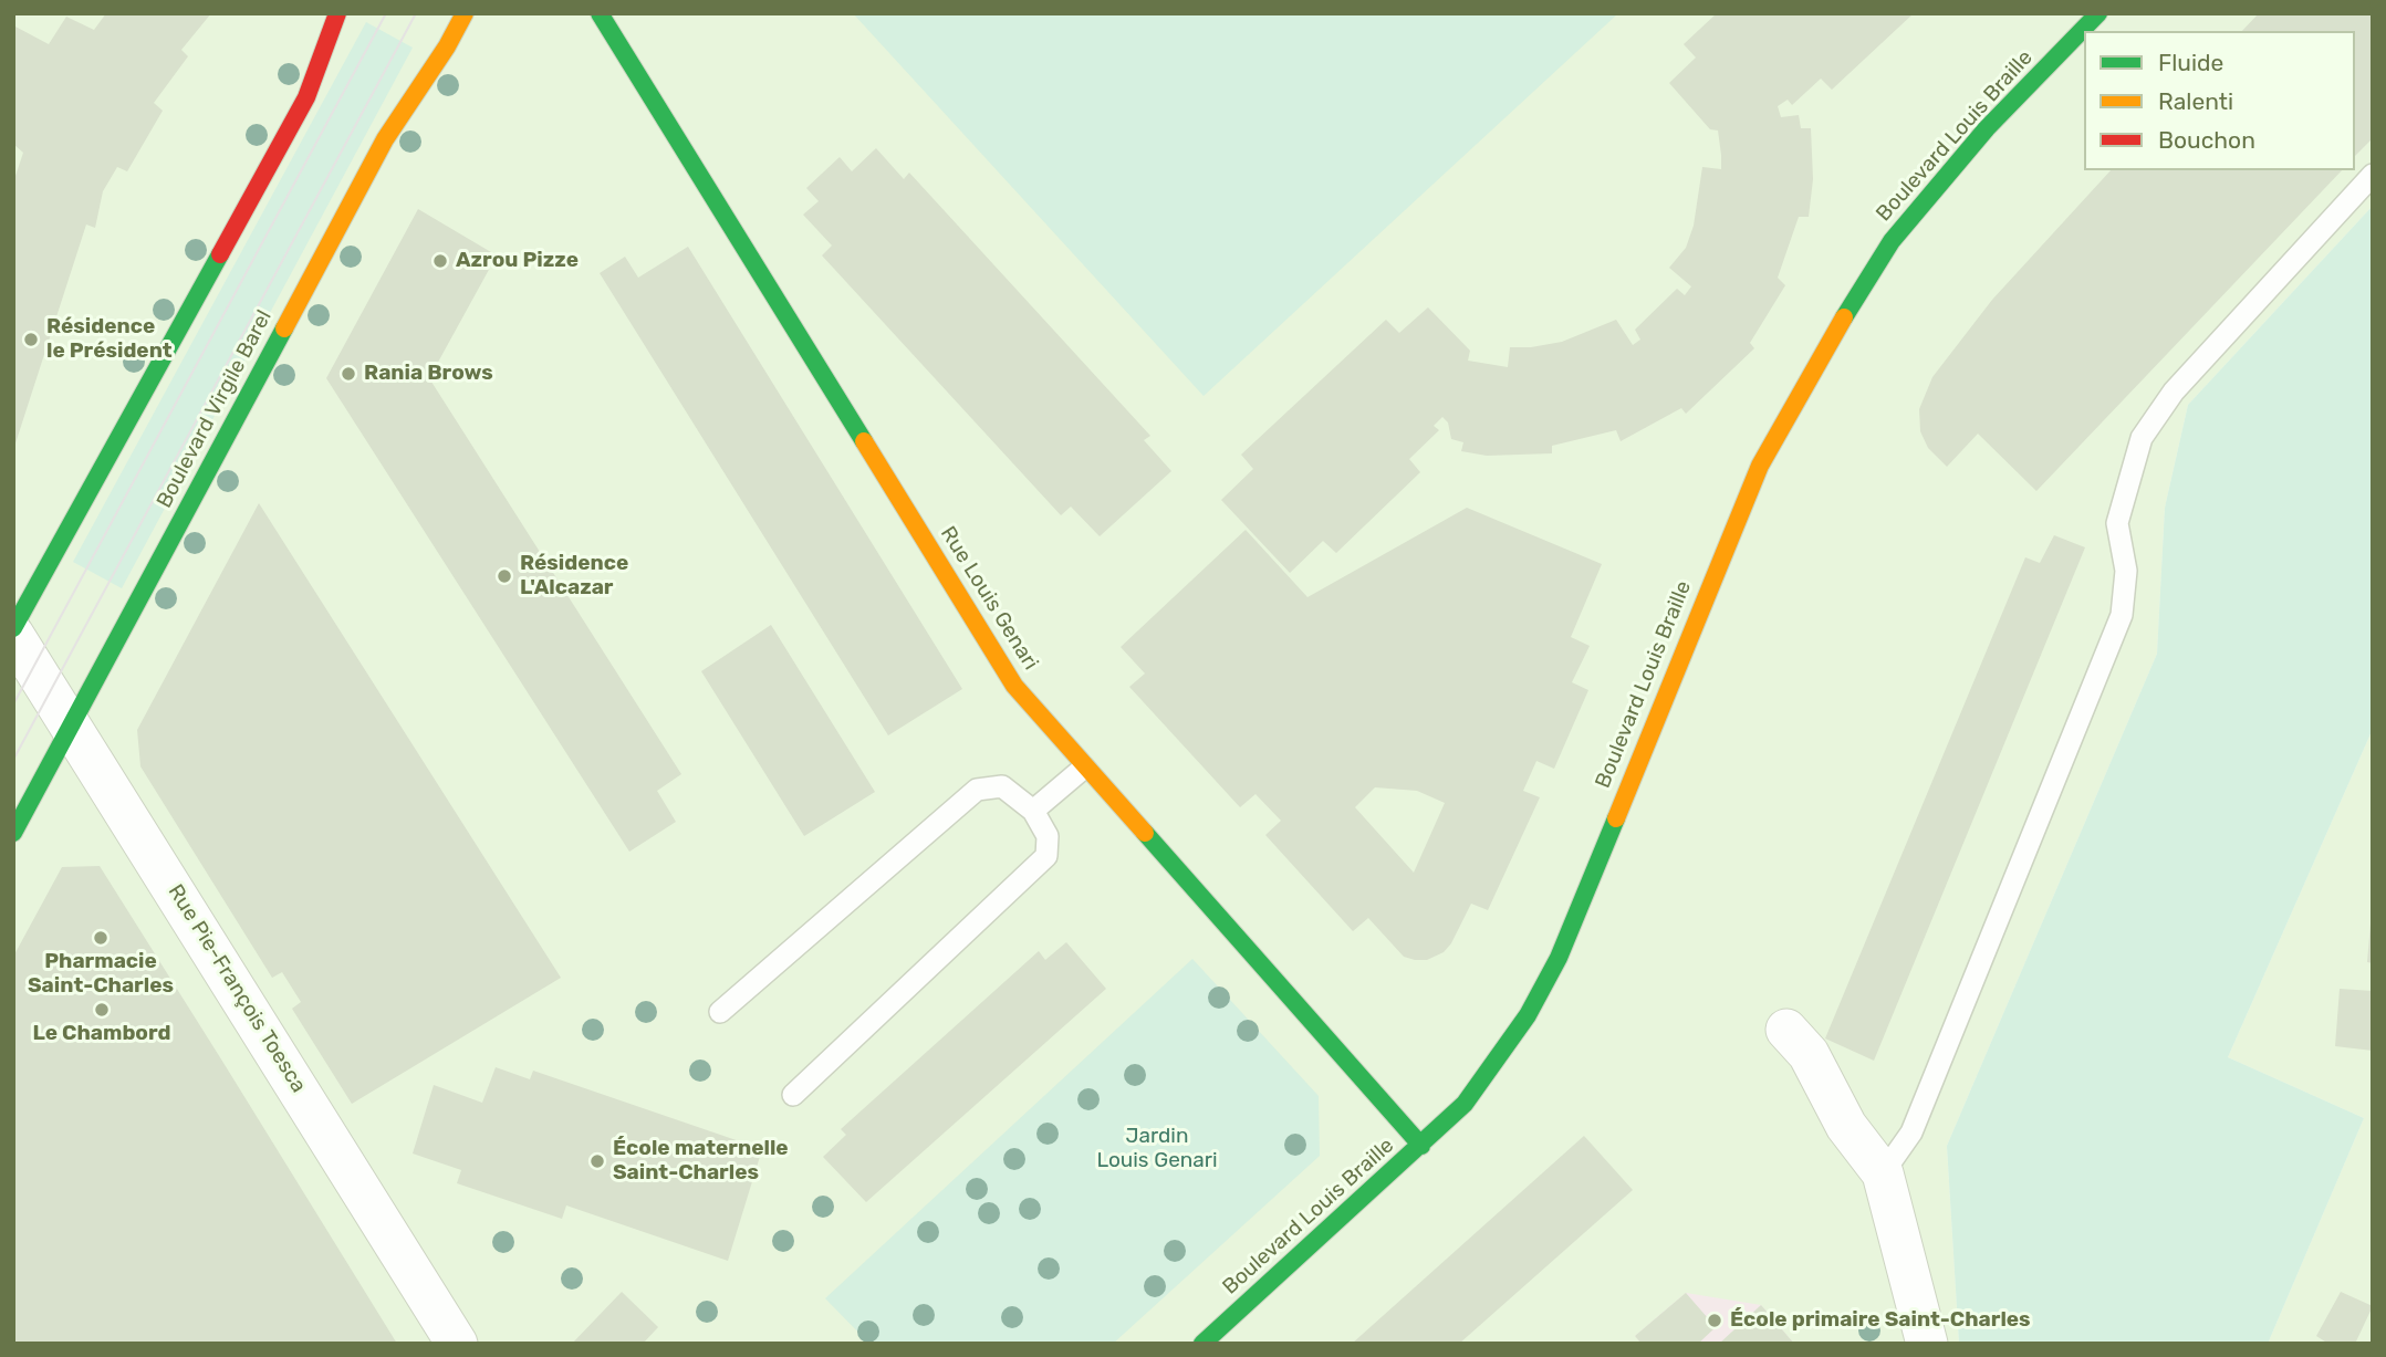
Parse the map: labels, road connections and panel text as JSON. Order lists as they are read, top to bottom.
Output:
{
  "streets": {
    "street": [
      "Boulevard Louis Braille",
      "Boulevard Virgile Barel",
      "Rue Louis Genari",
      "Rue Pie-François Toesca"
    ]
  },
  "crossings": [
    ["Boulevard Louis Braille", "Rue Louis Genari"],
    ["Boulevard Virgile Barel", "Rue Pie-François Toesca"]
  ],
  "parks": ["Jardin Louis Genari"],
  "places": [
    "Azrou Pizze",
    "Résidence le Président",
    "Rania Brows",
    "Résidence L'Alcazar",
    "Pharmacie Saint-Charles",
    "Le Chambord",
    "École maternelle Saint-Charles",
    "École primaire Saint-Charles"
  ],
  "legend": ["Fluide", "Ralenti", "Bouchon"]
}
